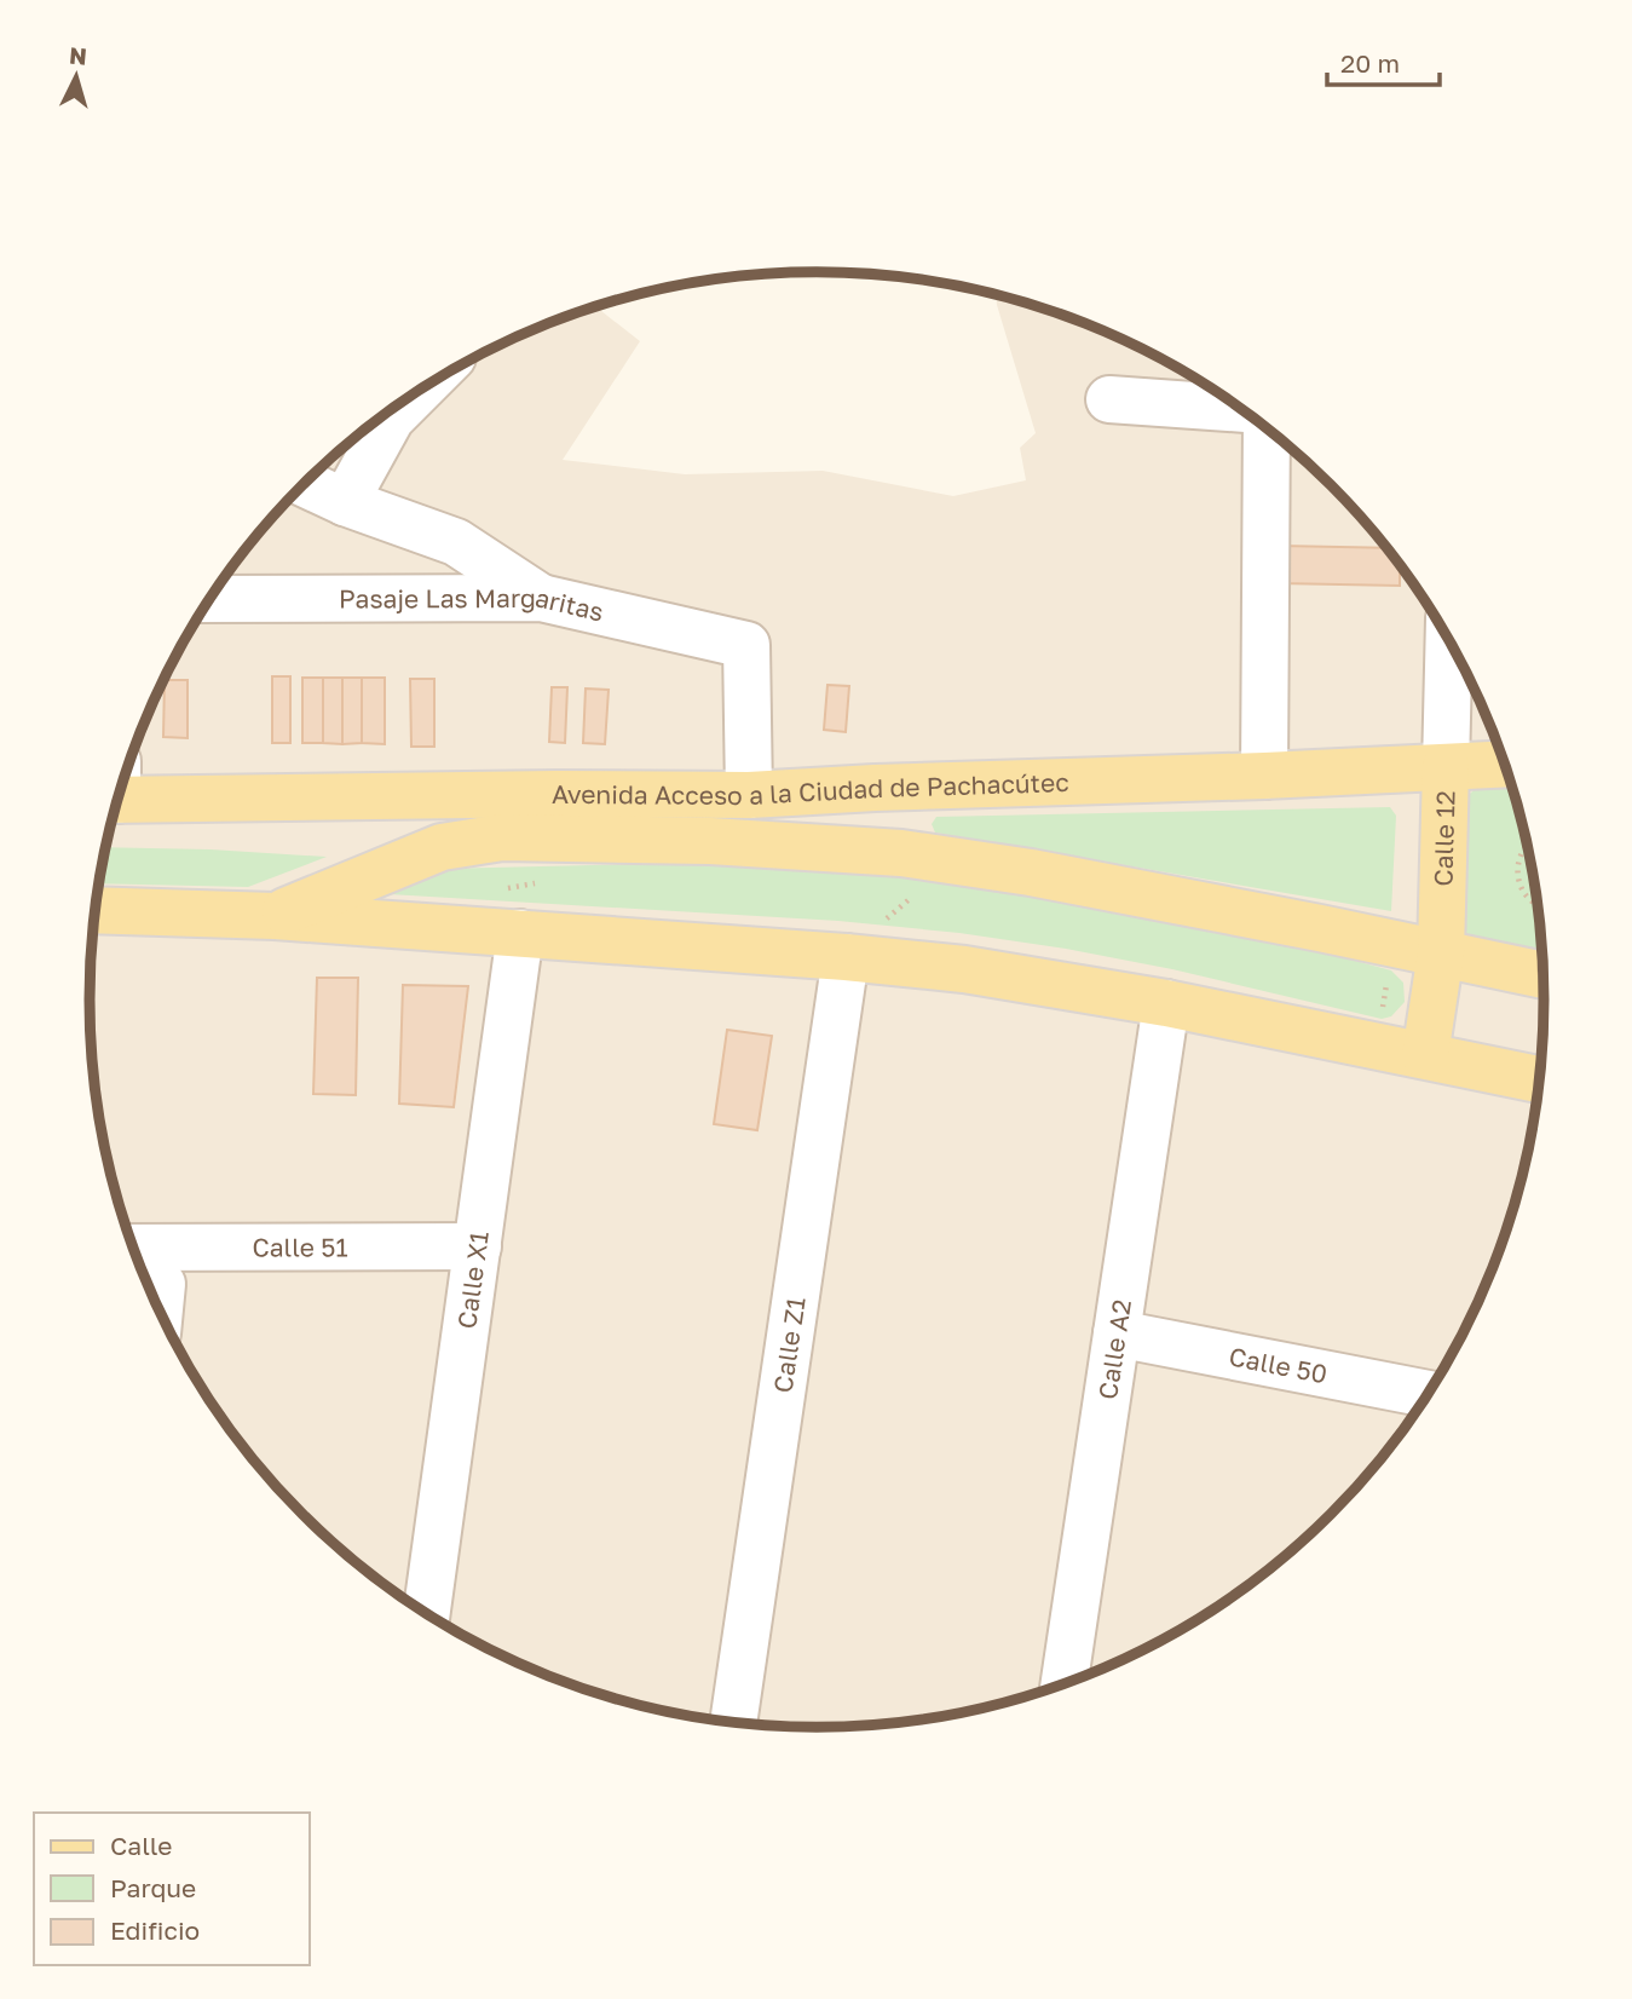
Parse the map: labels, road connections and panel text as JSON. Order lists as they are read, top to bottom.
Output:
{
  "streets": {
    "main road": ["Avenida Acceso a la Ciudad de Pachacútec", "Calle 12"],
    "street": [
      "Pasaje Las Margaritas",
      "Calle 51",
      "Calle X1",
      "Calle Z1",
      "Calle A2",
      "Calle 50"
    ]
  },
  "crossings": [
    ["Pasaje Las Margaritas", "Avenida Acceso a la Ciudad de Pachacútec"],
    ["Avenida Acceso a la Ciudad de Pachacútec", "Calle 12"],
    ["Avenida Acceso a la Ciudad de Pachacútec", "Calle X1"],
    ["Avenida Acceso a la Ciudad de Pachacútec", "Calle Z1"],
    ["Avenida Acceso a la Ciudad de Pachacútec", "Calle A2"],
    ["Calle 51", "Calle X1"],
    ["Calle A2", "Calle 50"]
  ],
  "legend": ["Calle", "Parque", "Edificio"],
  "scale_bar": "20 m",
  "north": "top"
}
